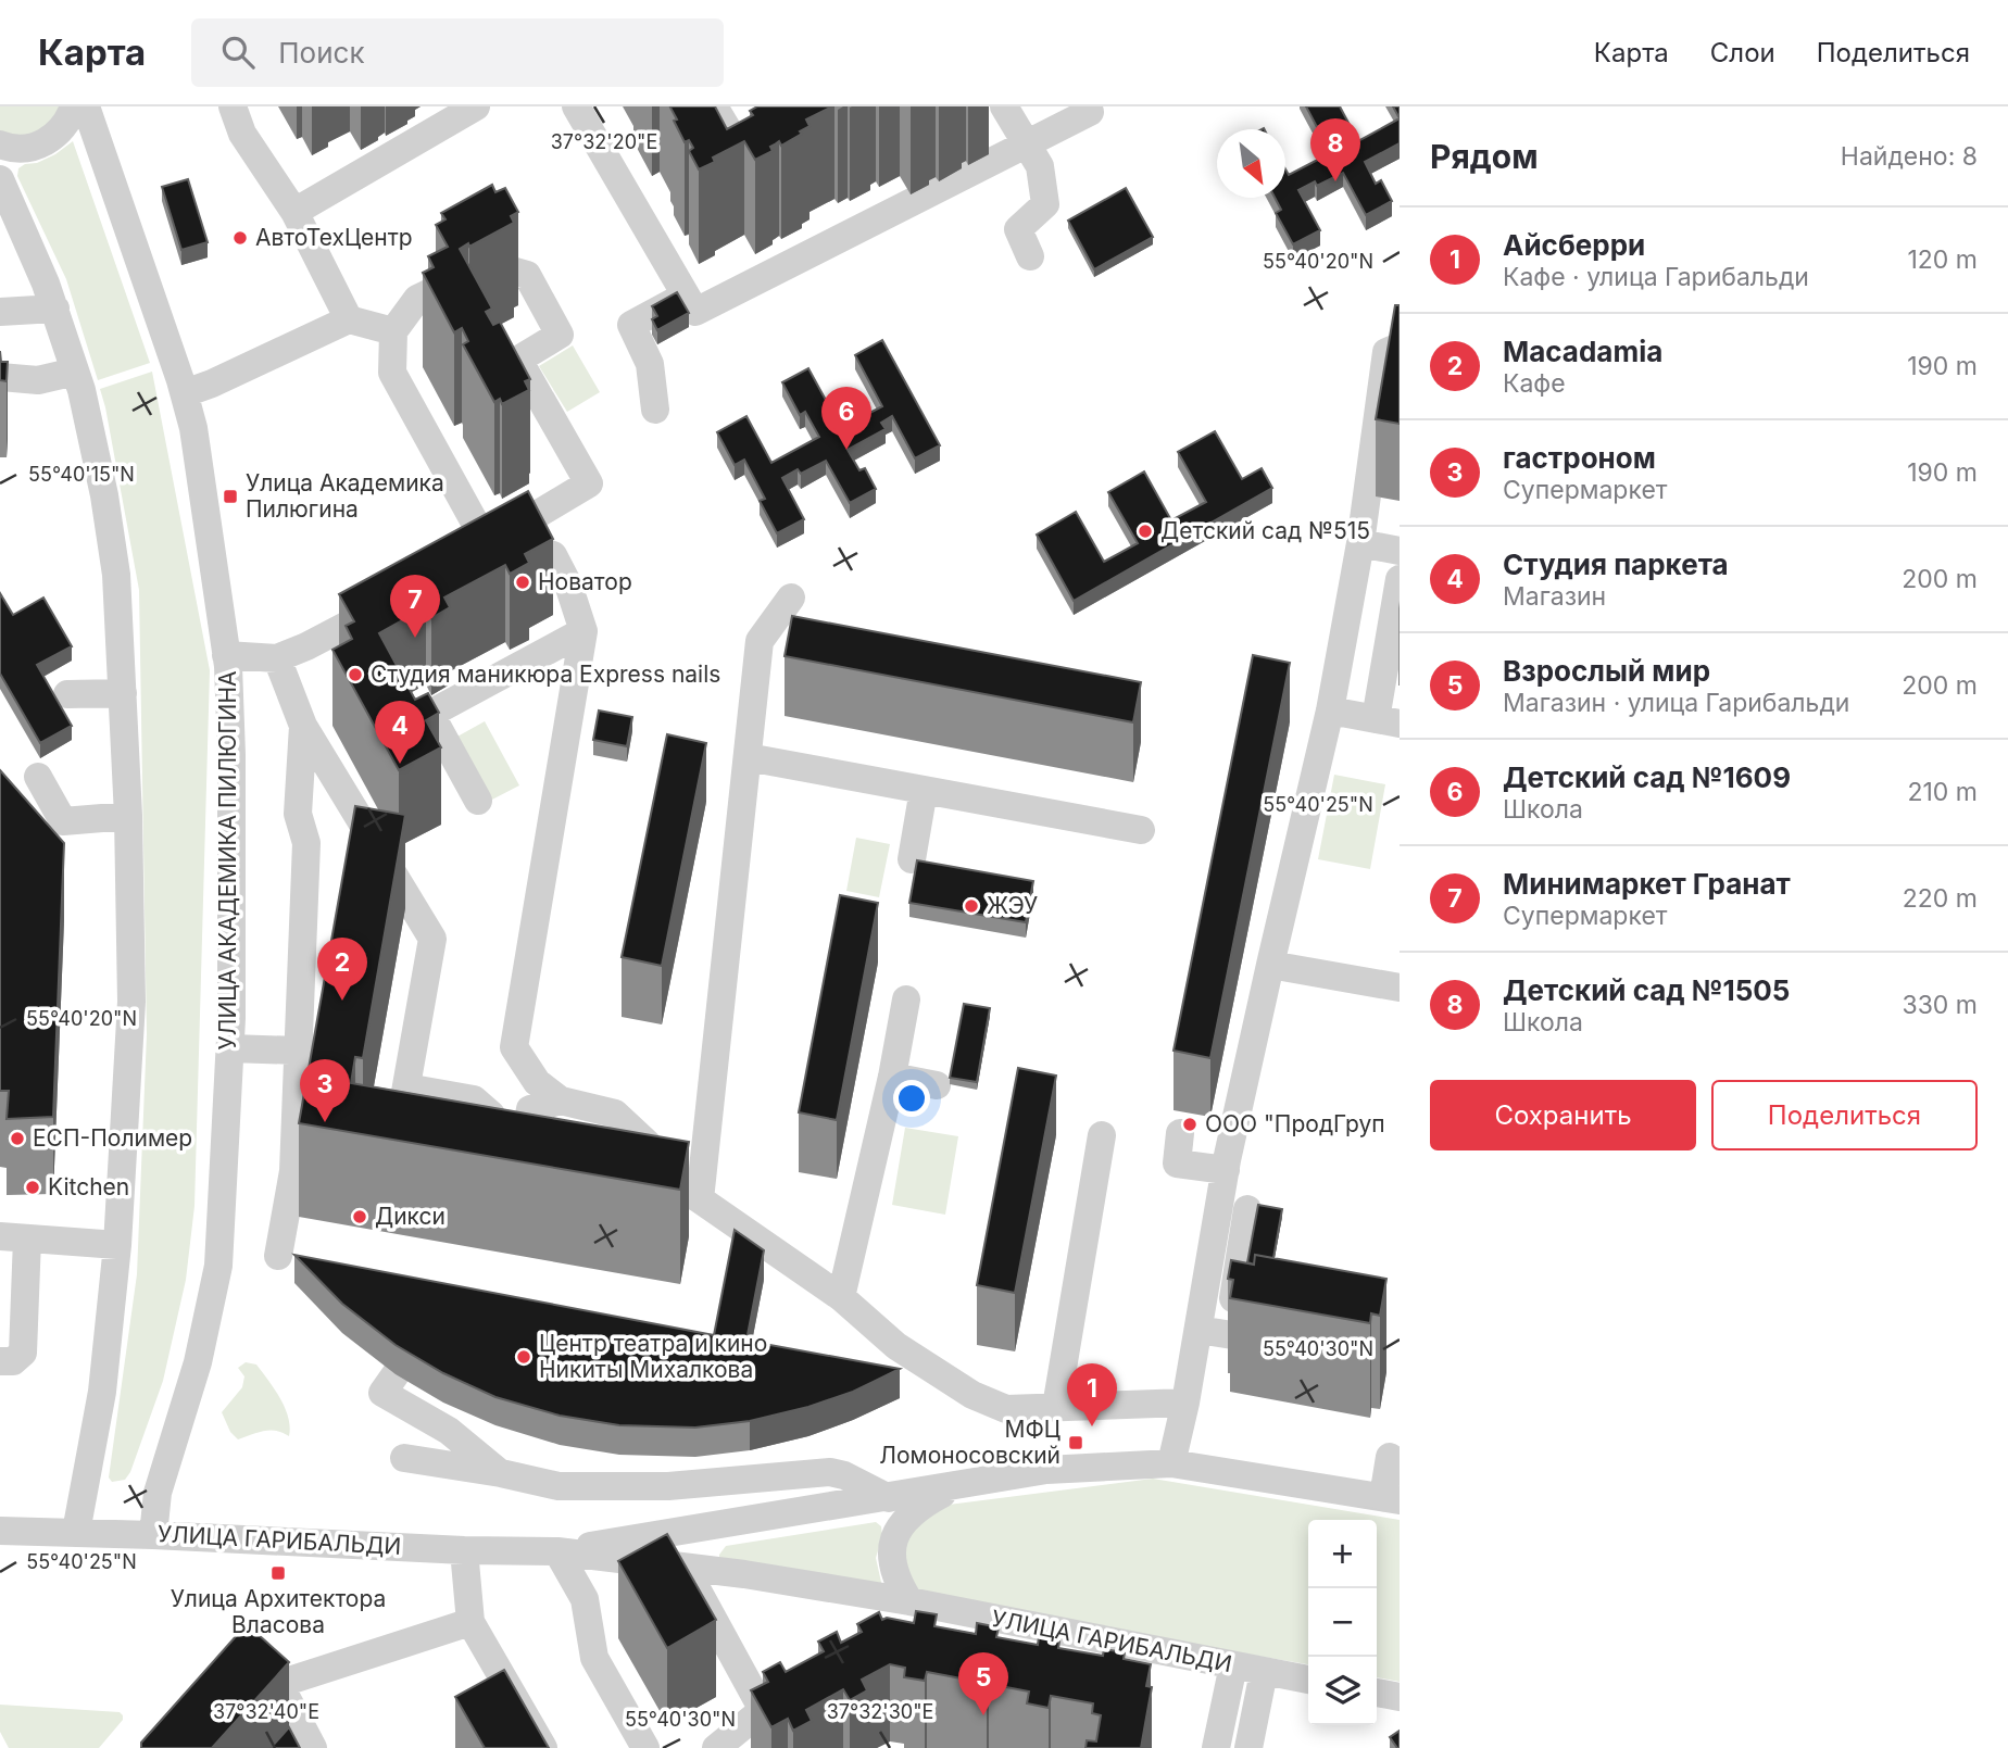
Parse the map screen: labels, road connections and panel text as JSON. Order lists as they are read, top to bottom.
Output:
{
  "streets": {
    "street": ["УЛИЦА АКАДЕМИКА ПИЛЮГИНА", "УЛИЦА ГАРИБАЛЬДИ"]
  },
  "crossings": [
    ["УЛИЦА АКАДЕМИКА ПИЛЮГИНА", "УЛИЦА ГАРИБАЛЬДИ"]
  ],
  "places": {
    "other": [
      "АвтоТехЦентр",
      "Детский сад №515",
      "Новатор",
      "Студия маникюра Express nails",
      "ЖЭУ",
      "ООО \"ПродГруп",
      "ЕСП-Полимер",
      "Kitchen",
      "Дикси",
      "Центр театра и кино Никиты Михалкова"
    ],
    "transit": ["Улица Академика Пилюгина", "МФЦ Ломоносовский", "Улица Архитектора Власова"]
  },
  "north": "bottom right",
  "page": {
    "header": "Карта",
    "search": "Поиск",
    "nav": ["Карта", "Слои", "Поделиться"],
    "heading": ["Рядом", "Найдено: 8"],
    "pins": [
      "8",
      "6",
      "7",
      "4",
      "2",
      "3",
      "1",
      "5"
    ],
    "list": [
      {
        "mark": "1",
        "name": "Айсберри",
        "note": "Кафе · улица Гарибальди",
        "value": "120 m"
      },
      {
        "mark": "2",
        "name": "Macadamia",
        "note": "Кафе",
        "value": "190 m"
      },
      {
        "mark": "3",
        "name": "гастроном",
        "note": "Супермаркет",
        "value": "190 m"
      },
      {
        "mark": "4",
        "name": "Студия паркета",
        "note": "Магазин",
        "value": "200 m"
      },
      {
        "mark": "5",
        "name": "Взрослый мир",
        "note": "Магазин · улица Гарибальди",
        "value": "200 m"
      },
      {
        "mark": "6",
        "name": "Детский сад №1609",
        "note": "Школа",
        "value": "210 m"
      },
      {
        "mark": "7",
        "name": "Минимаркет Гранат",
        "note": "Супермаркет",
        "value": "220 m"
      },
      {
        "mark": "8",
        "name": "Детский сад №1505",
        "note": "Школа",
        "value": "330 m"
      }
    ],
    "buttons": ["Сохранить", "Поделиться"],
    "map_buttons": ["+", "−"]
  },
  "coordinates": [
    "37°32'20\"E",
    "55°40'20\"N",
    "55°40'15\"N",
    "55°40'25\"N",
    "55°40'30\"N",
    "37°32'40\"E",
    "37°32'30\"E"
  ]
}
